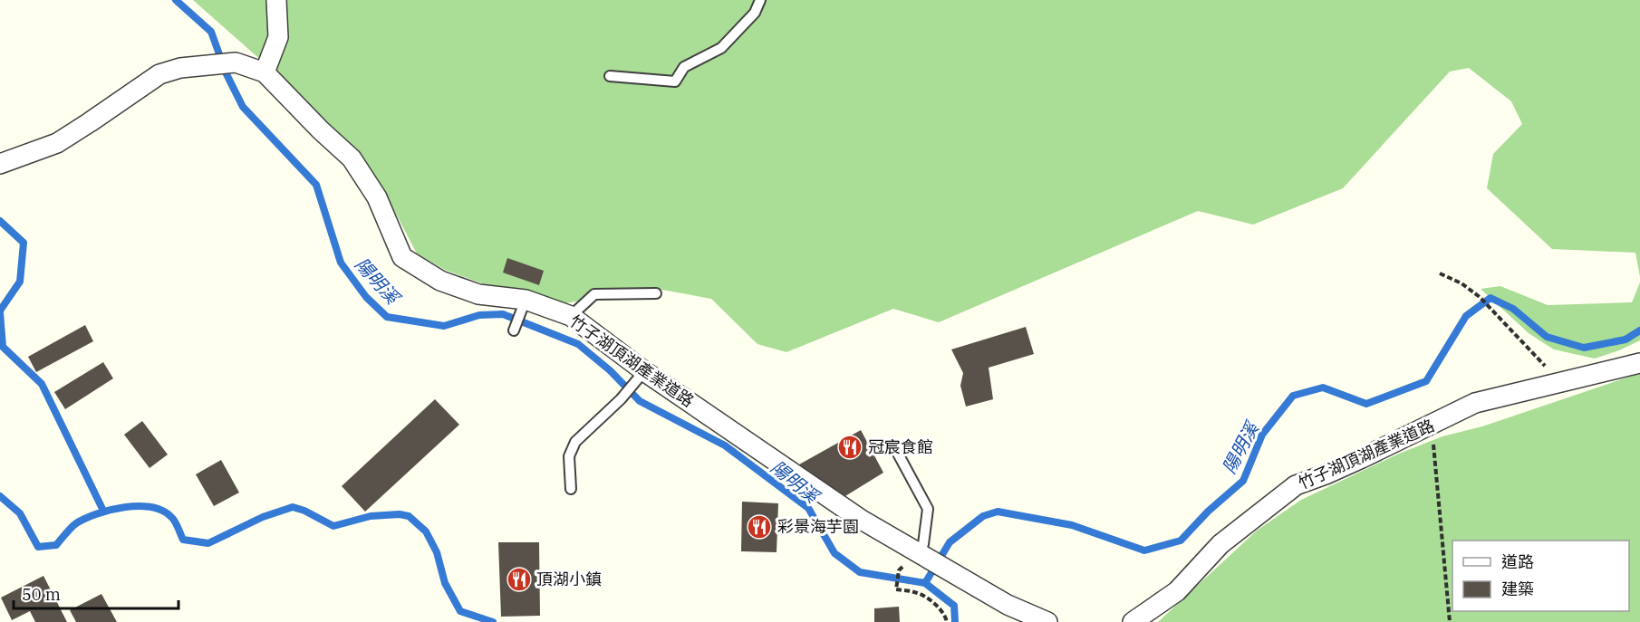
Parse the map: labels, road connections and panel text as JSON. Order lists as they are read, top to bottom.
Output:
{
  "streets": {
    "street": ["竹子湖頂湖產業道路"]
  },
  "water": ["陽明溪"],
  "places": {
    "restaurant": ["冠宸食館", "彩景海芋園", "頂湖小鎮"]
  },
  "legend": ["道路", "建築"],
  "scale_bar": "50 m"
}
